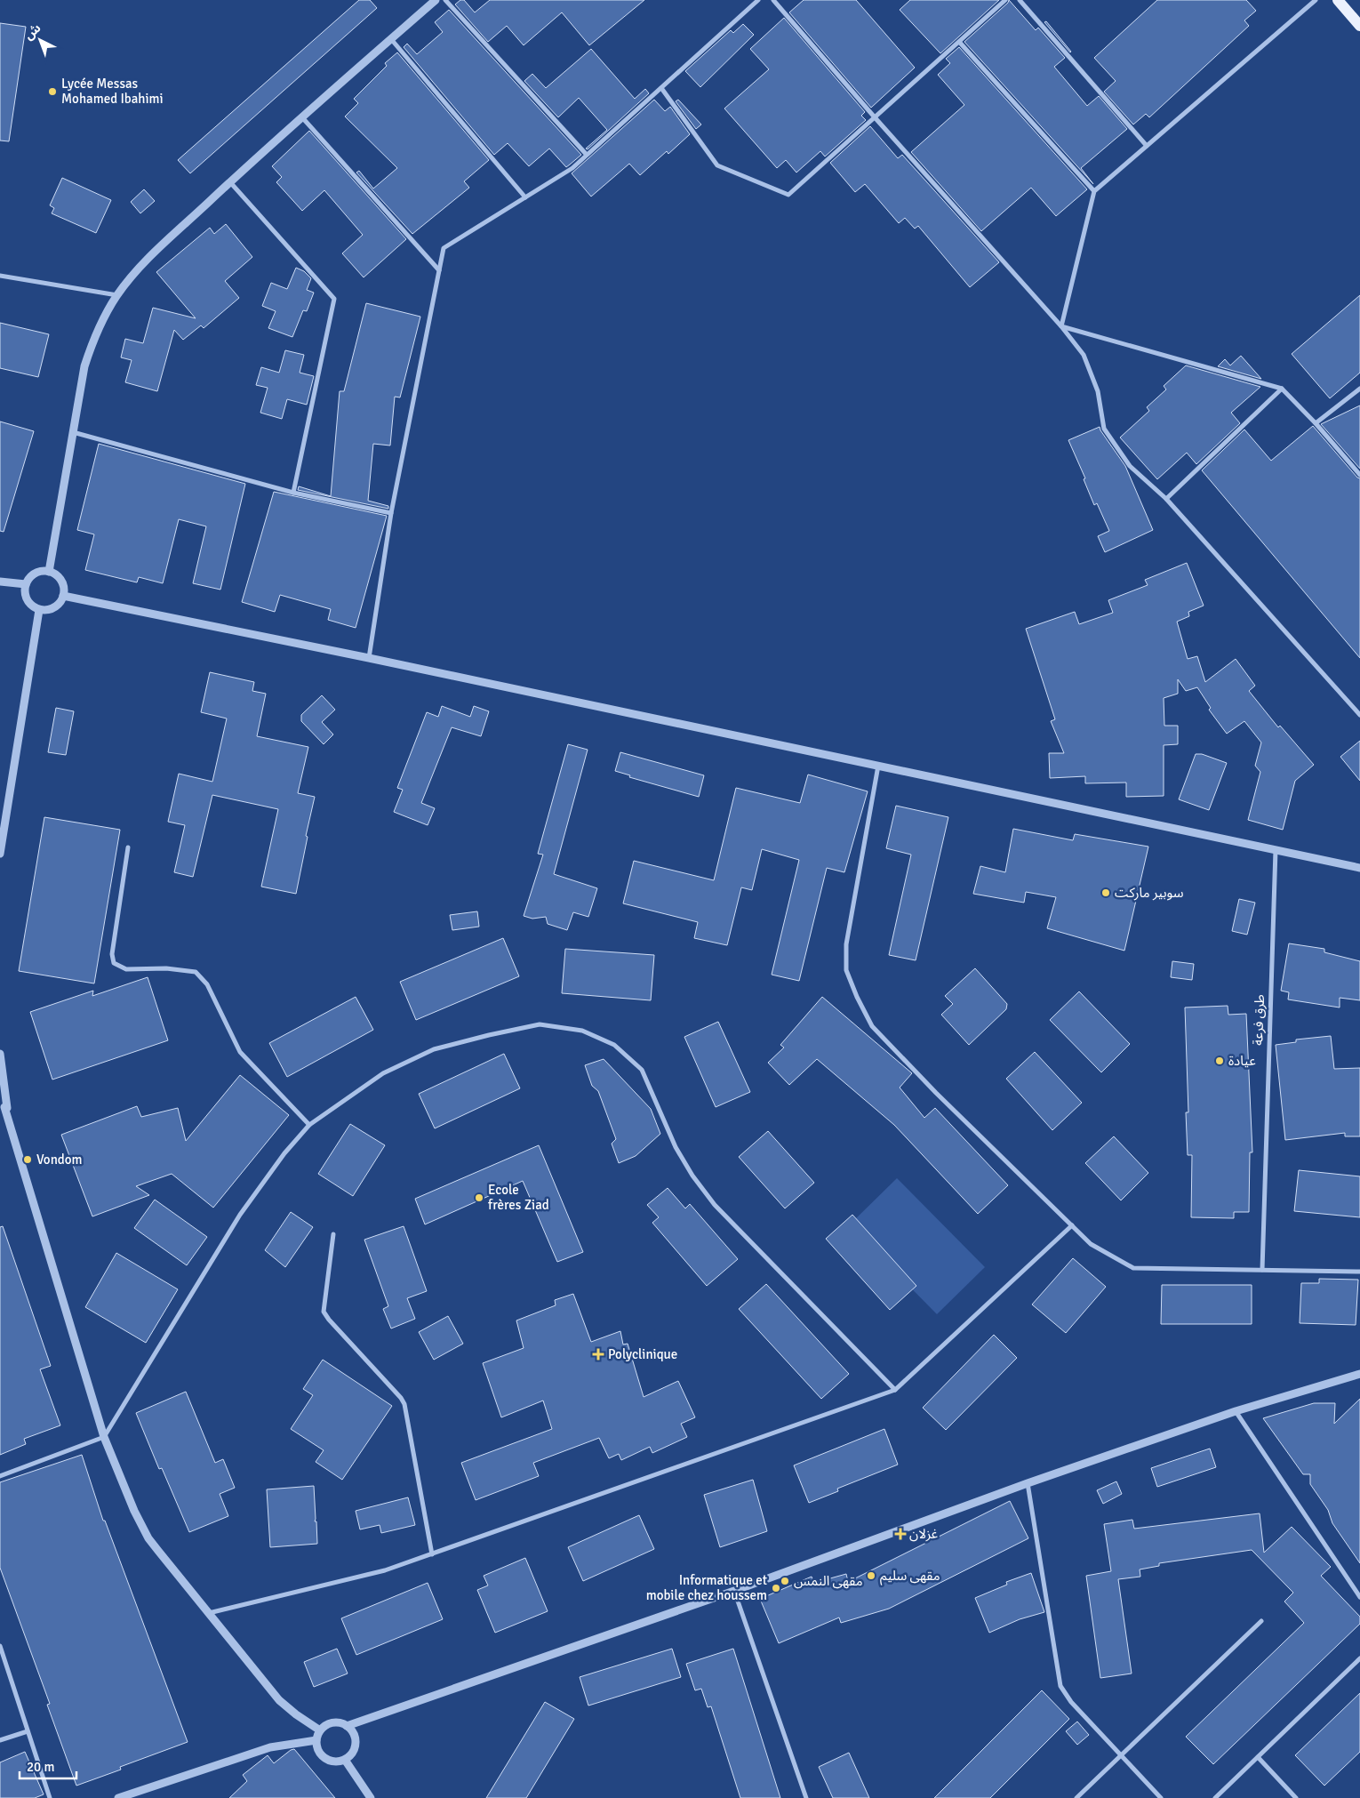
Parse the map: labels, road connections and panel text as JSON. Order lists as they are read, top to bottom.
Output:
{
  "streets": {
    "street": ["طرق فرعة"]
  },
  "places": {
    "other": [
      "Lycée Messas Mohamed Ibahimi",
      "سوبير ماركت",
      "عيادة",
      "Vondom",
      "Ecole frères Ziad",
      "مقهى سليم",
      "مقهى النمس",
      "Informatique et mobile chez houssem"
    ],
    "health": ["Polyclinique", "غزلان"]
  },
  "scale_bar": "20 m",
  "north": "top left"
}
